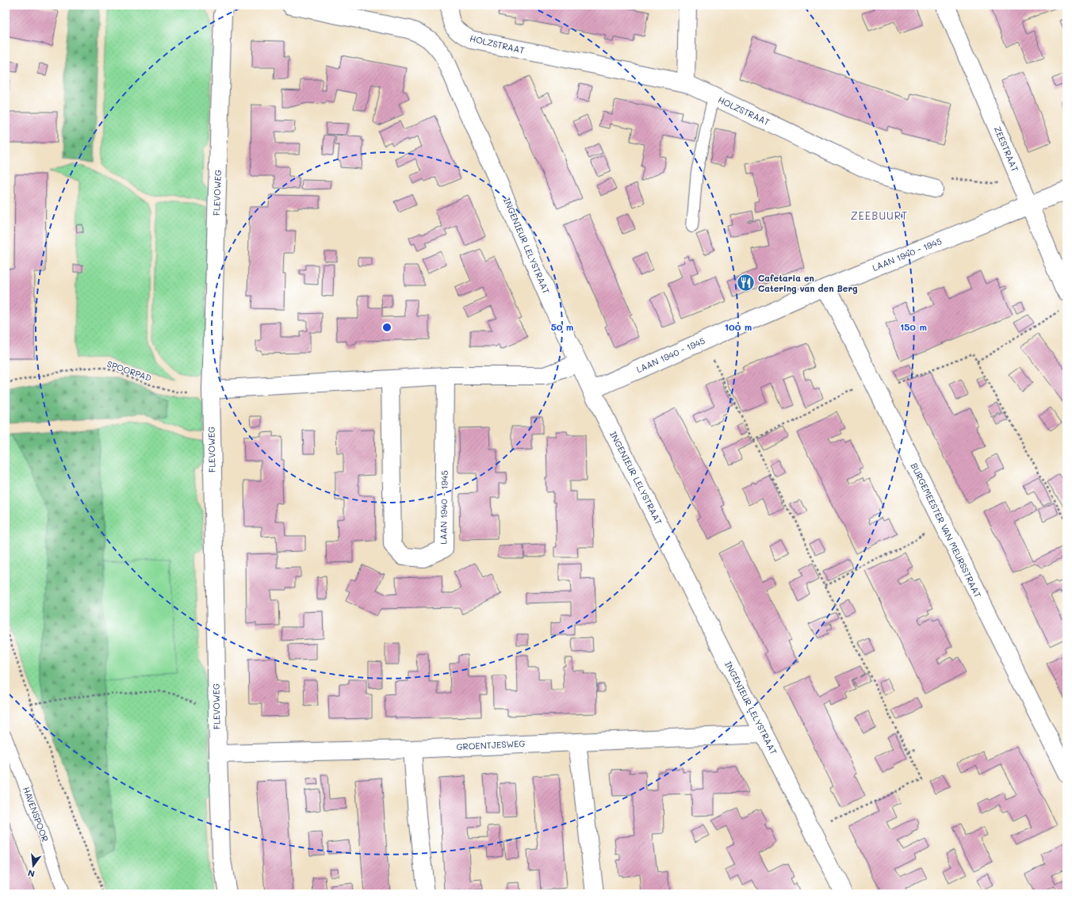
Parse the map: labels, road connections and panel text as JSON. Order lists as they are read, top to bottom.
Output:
{
  "streets": {
    "street": [
      "HOLZSTRAAT",
      "ZEESTRAAT",
      "FLEVOWEG",
      "INGENIEUR LELYSTRAAT",
      "LAAN 1940 - 1945",
      "BURGEMEESTER VAN MEURSSTRAAT",
      "GROENTJESWEG"
    ],
    "lane": ["HAVENSPOOR"],
    "path": ["SPOORPAD"]
  },
  "crossings": [
    ["ZEESTRAAT", "LAAN 1940 - 1945"],
    ["FLEVOWEG", "SPOORPAD"],
    ["FLEVOWEG", "GROENTJESWEG"],
    ["INGENIEUR LELYSTRAAT", "LAAN 1940 - 1945"],
    ["INGENIEUR LELYSTRAAT", "GROENTJESWEG"],
    ["LAAN 1940 - 1945", "BURGEMEESTER VAN MEURSSTRAAT"]
  ],
  "districts": ["ZEEBUURT"],
  "places": {
    "restaurant": ["Cafetaria en Catering van den Berg"]
  },
  "north": "bottom",
  "rings": ["50 m", "100 m", "150 m"]
}
